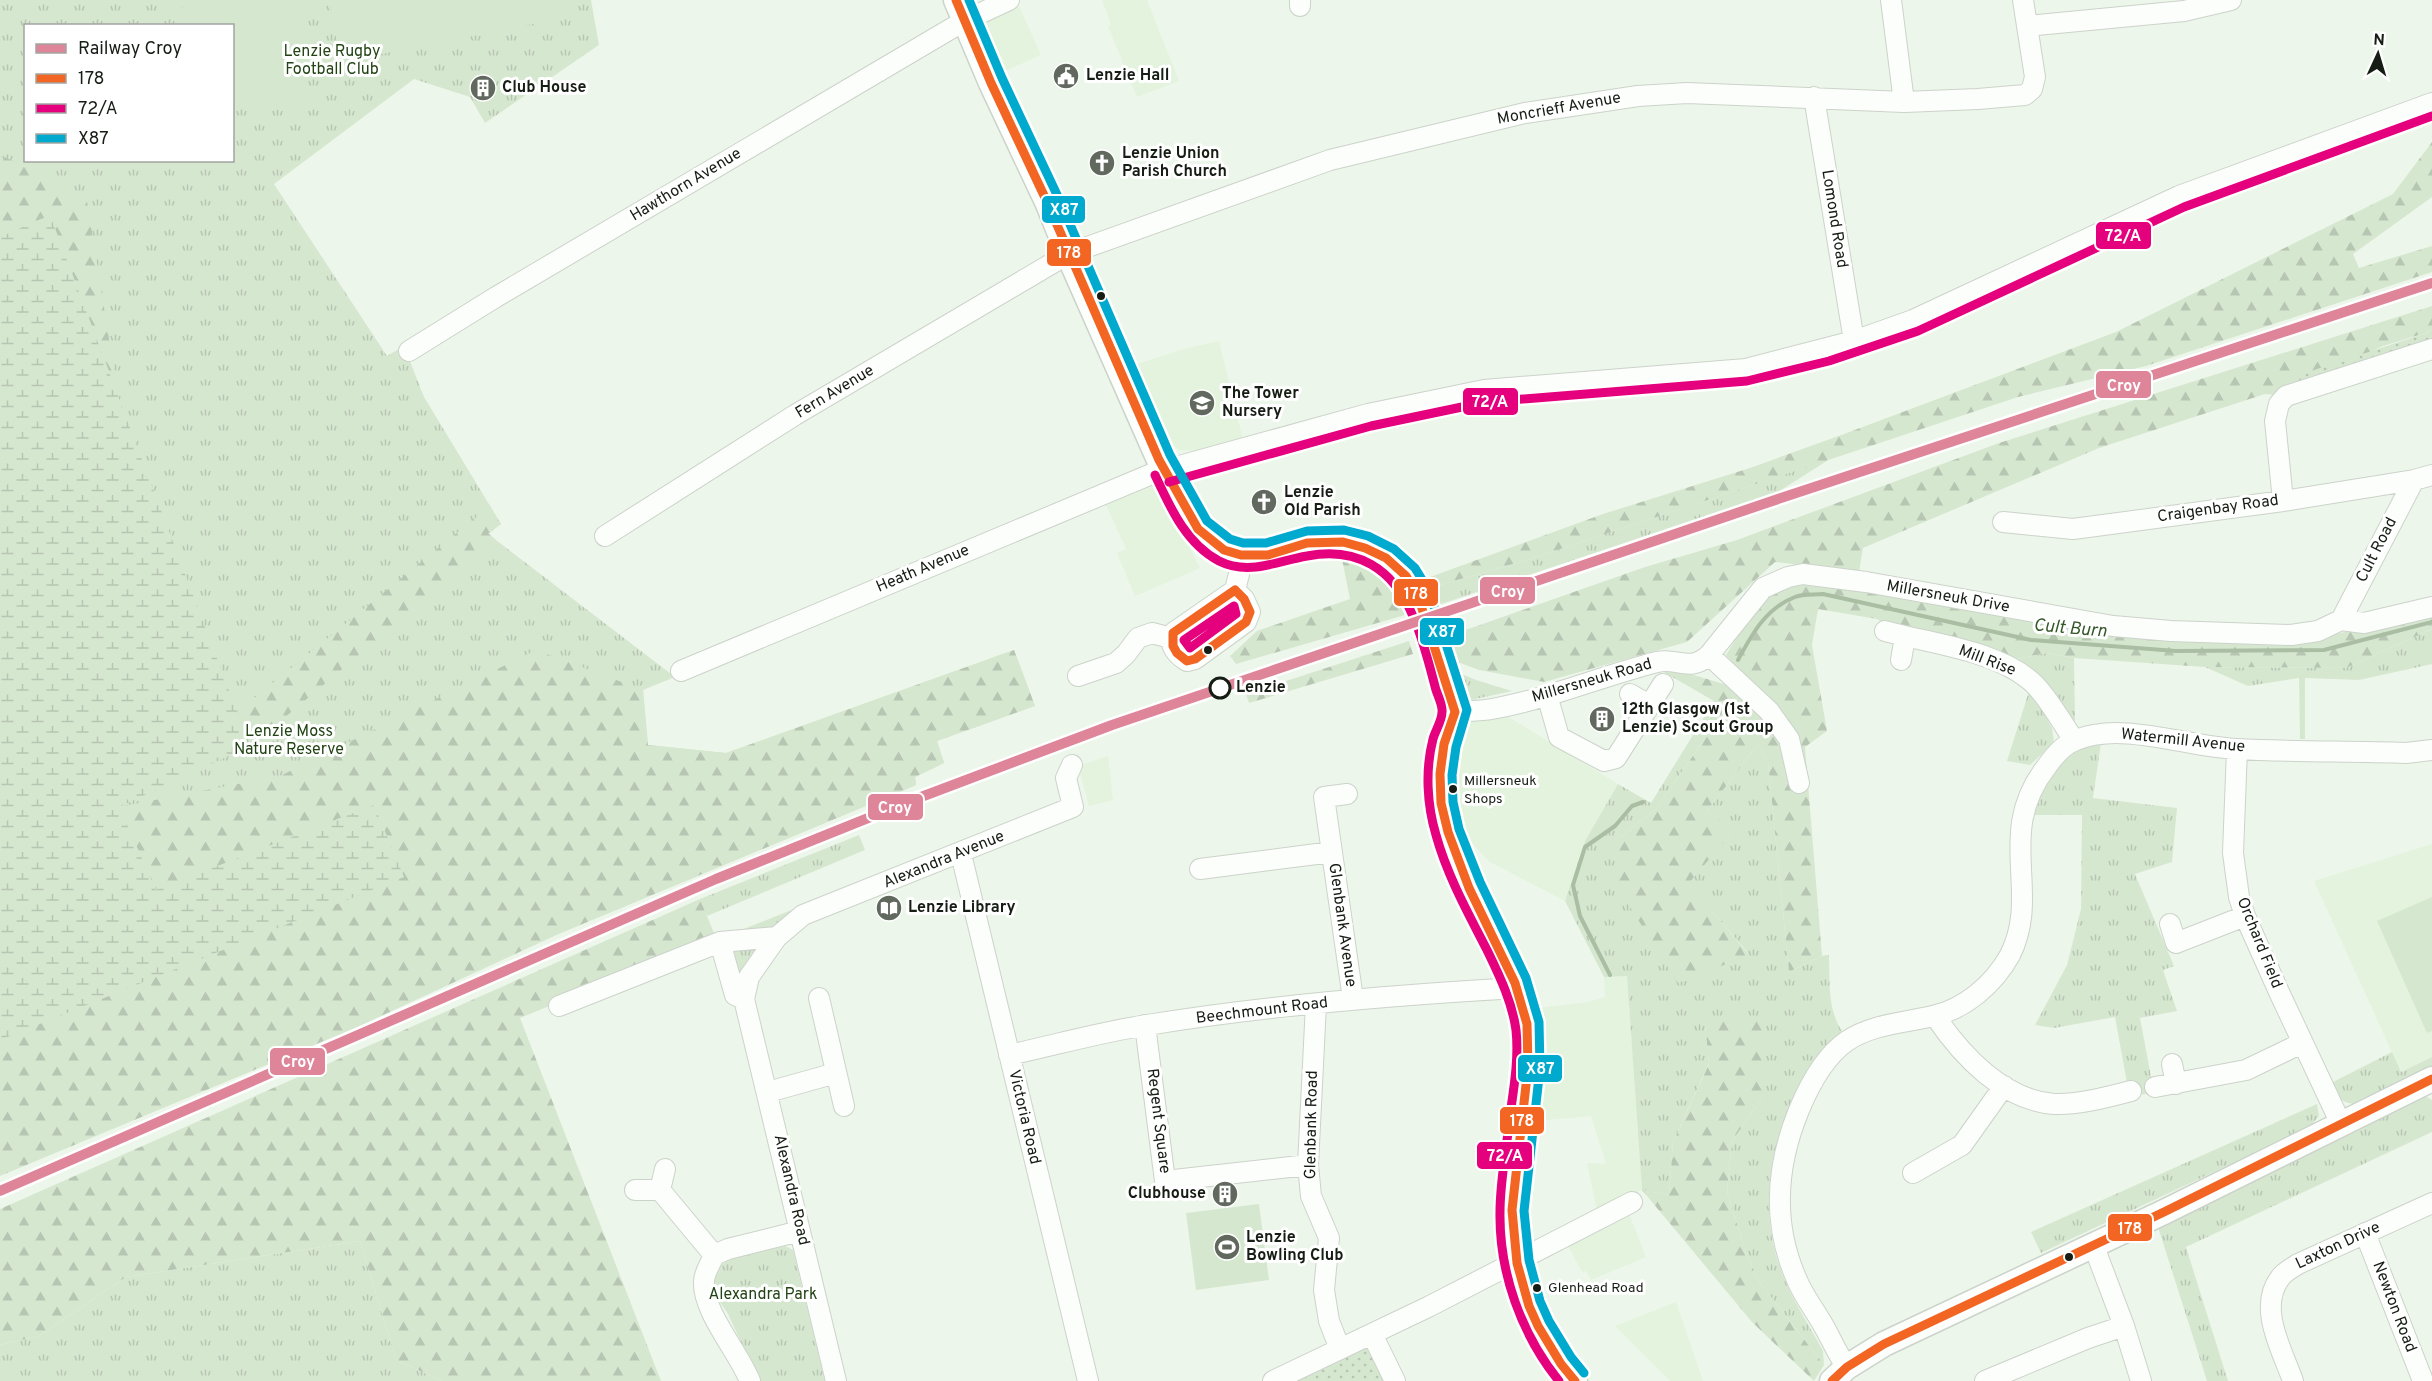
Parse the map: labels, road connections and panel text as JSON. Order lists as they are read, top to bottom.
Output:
{
  "streets": {
    "street": [
      "Moncrieff Avenue",
      "Hawthorn Avenue",
      "Lomond Road",
      "Fern Avenue",
      "Craigenbay Road",
      "Cult Road",
      "Heath Avenue",
      "Millersneuk Drive",
      "Mill Rise",
      "Millersneuk Road",
      "Watermill Avenue",
      "Alexandra Avenue",
      "Glenbank Avenue",
      "Orchard Field",
      "Beechmount Road",
      "Victoria Road",
      "Regent Square",
      "Glenbank Road",
      "Alexandra Road",
      "Laxton Drive",
      "Newton Road"
    ]
  },
  "crossings": [
    ["Moncrieff Avenue", "Lomond Road"],
    ["Moncrieff Avenue", "Fern Avenue"],
    ["Lomond Road", "Heath Avenue"],
    ["Craigenbay Road", "Cult Road"],
    ["Cult Road", "Millersneuk Drive"],
    ["Millersneuk Drive", "Millersneuk Road"],
    ["Mill Rise", "Watermill Avenue"],
    ["Watermill Avenue", "Orchard Field"],
    ["Alexandra Avenue", "Victoria Road"],
    ["Alexandra Avenue", "Alexandra Road"],
    ["Glenbank Avenue", "Beechmount Road"],
    ["Beechmount Road", "Victoria Road"],
    ["Beechmount Road", "Regent Square"],
    ["Beechmount Road", "Glenbank Road"],
    ["Regent Square", "Glenbank Road"],
    ["Laxton Drive", "Newton Road"]
  ],
  "water": ["Cult Burn"],
  "parks": ["Lenzie Rugby Football Club", "Lenzie Moss Nature Reserve", "Alexandra Park"],
  "places": {
    "public building": ["Lenzie Hall"],
    "building": ["Club House", "12th Glasgow (1st Lenzie) Scout Group", "Clubhouse"],
    "church": ["Lenzie Union Parish Church", "Lenzie Old Parish"],
    "school or university": ["The Tower Nursery"],
    "other": ["Lenzie", "Millersneuk Shops", "Glenhead Road"],
    "library": ["Lenzie Library"],
    "sports": ["Lenzie Bowling Club"]
  },
  "lines": [
    "transit line 178",
    "transit line X87",
    "transit line 72/A",
    "rail line Croy"
  ],
  "legend": [
    "Railway Croy",
    "178",
    "72/A",
    "X87"
  ],
  "north": "top"
}
